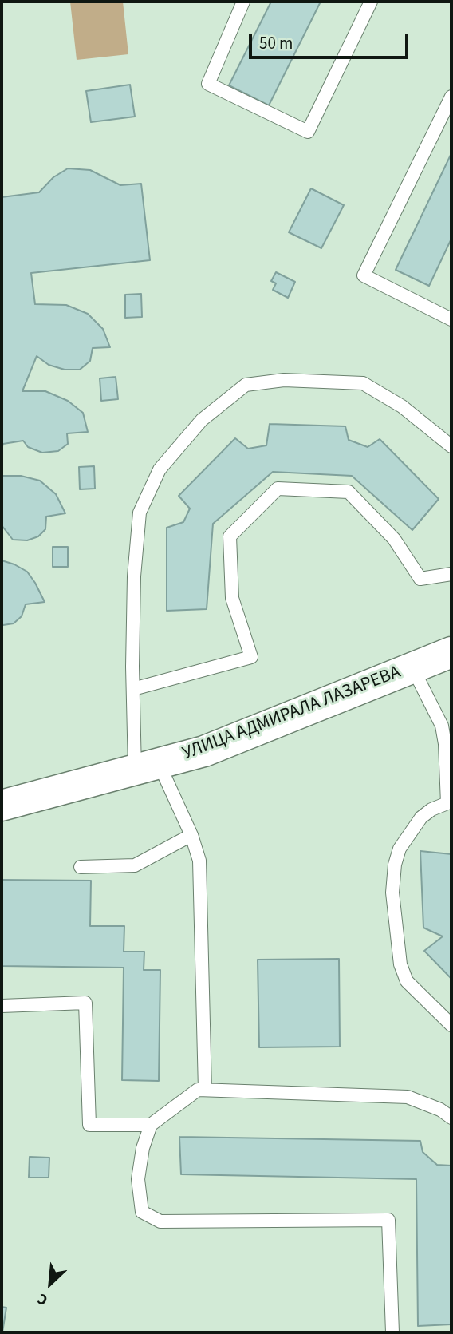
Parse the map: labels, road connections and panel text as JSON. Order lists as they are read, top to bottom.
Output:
{
  "streets": {
    "street": ["УЛИЦА АДМИРАЛА ЛАЗАРЕВА"]
  },
  "scale_bar": "50 m",
  "north": "bottom left"
}
